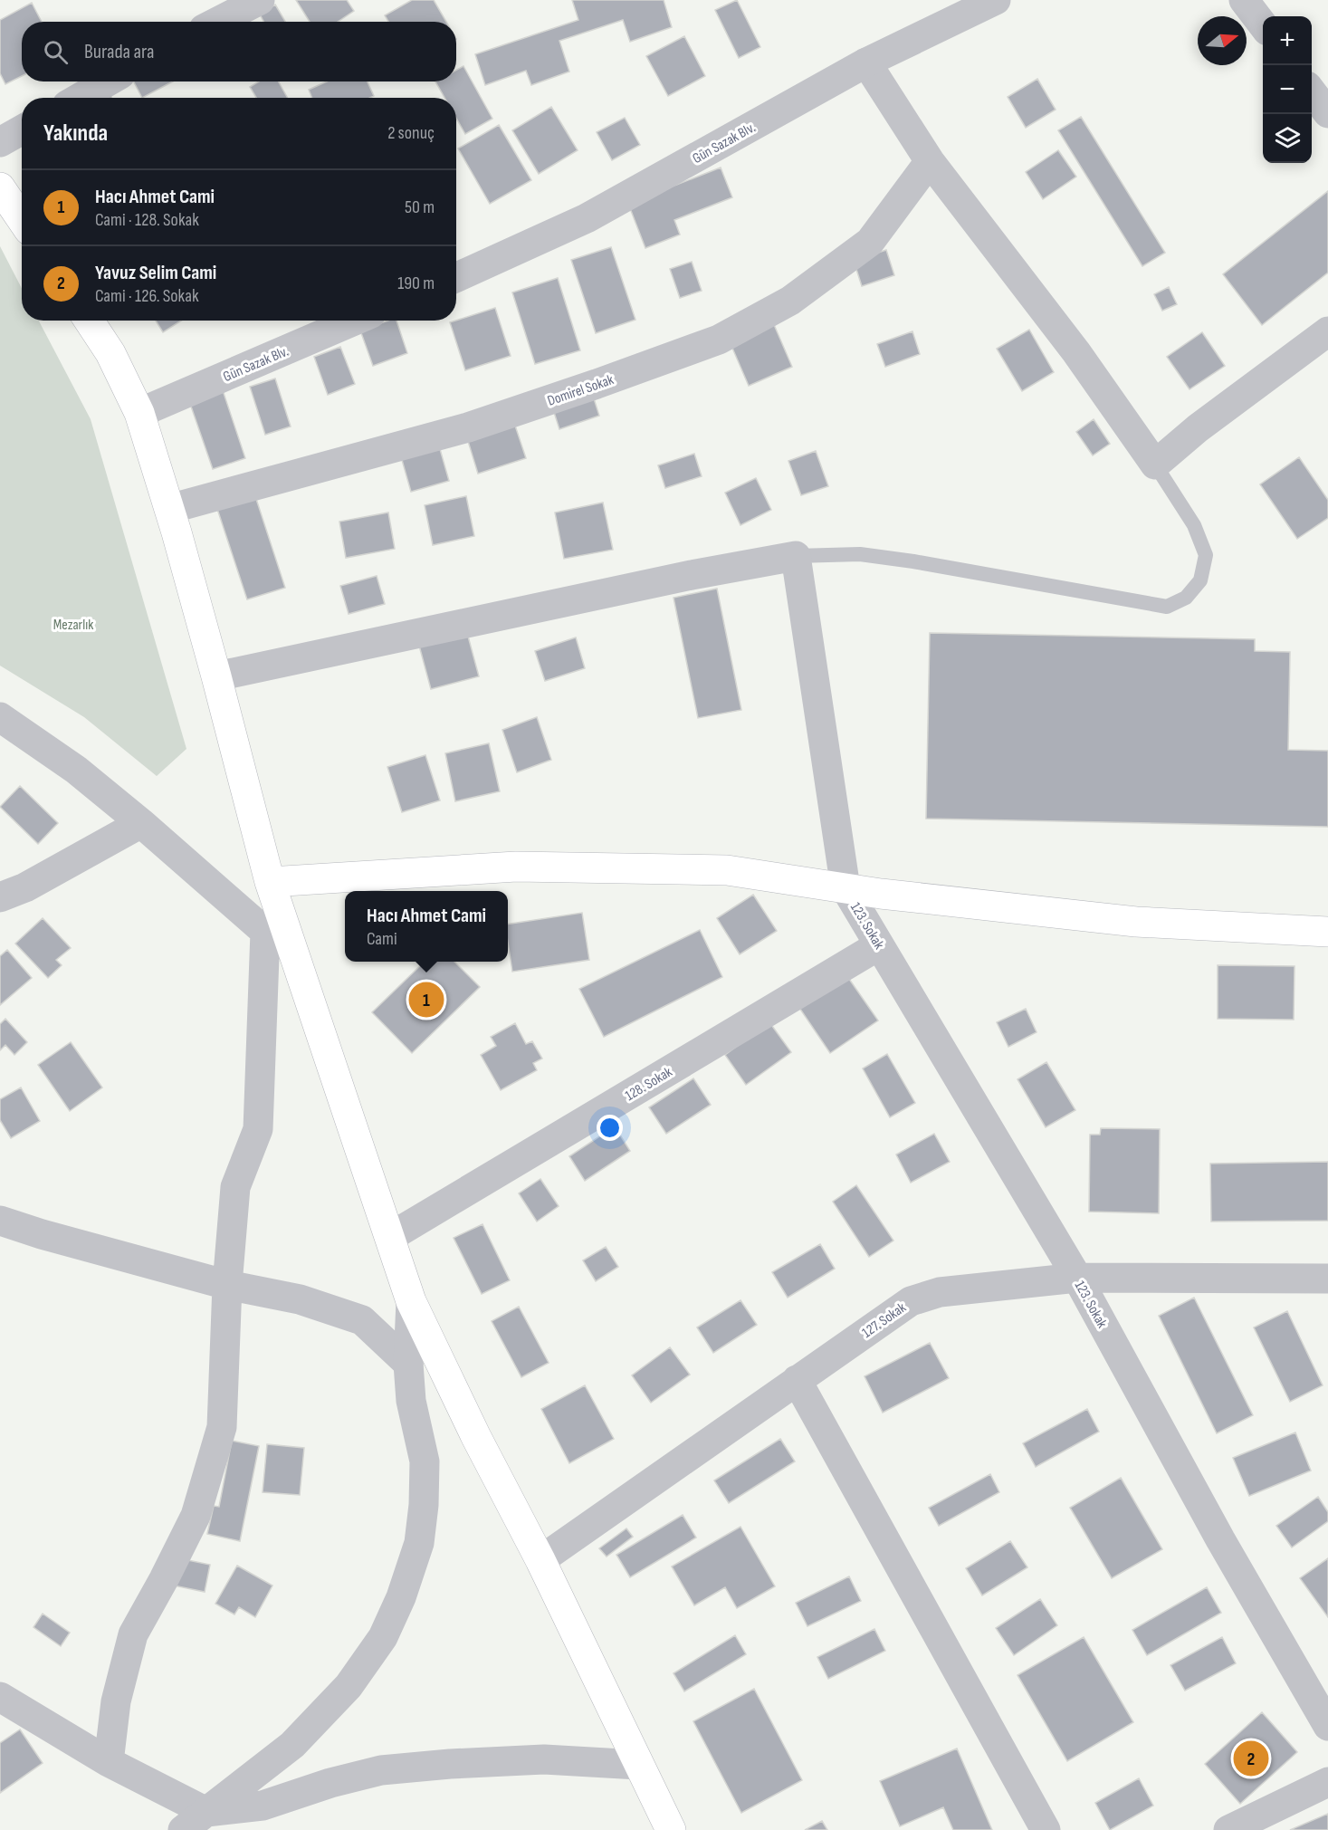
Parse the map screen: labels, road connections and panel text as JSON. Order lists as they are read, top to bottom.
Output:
{
  "streets": {
    "street": [
      "Gün Sazak Blv.",
      "Domirel Sokak",
      "123. Sokak",
      "128. Sokak",
      "127. Sokak"
    ]
  },
  "crossings": [
    ["123. Sokak", "128. Sokak"],
    ["123. Sokak", "127. Sokak"]
  ],
  "parks": ["Mezarlık"],
  "north": "right",
  "page": {
    "map_buttons": ["+", "−"],
    "search": "Burada ara",
    "heading": ["Yakında", "2 sonuç"],
    "list": [
      {
        "mark": "1",
        "name": "Hacı Ahmet Cami",
        "note": "Cami · 128. Sokak",
        "value": "50 m"
      },
      {
        "mark": "2",
        "name": "Yavuz Selim Cami",
        "note": "Cami · 126. Sokak",
        "value": "190 m"
      }
    ],
    "popup": ["Hacı Ahmet Cami", "Cami"],
    "pins": ["1", "2"]
  }
}
